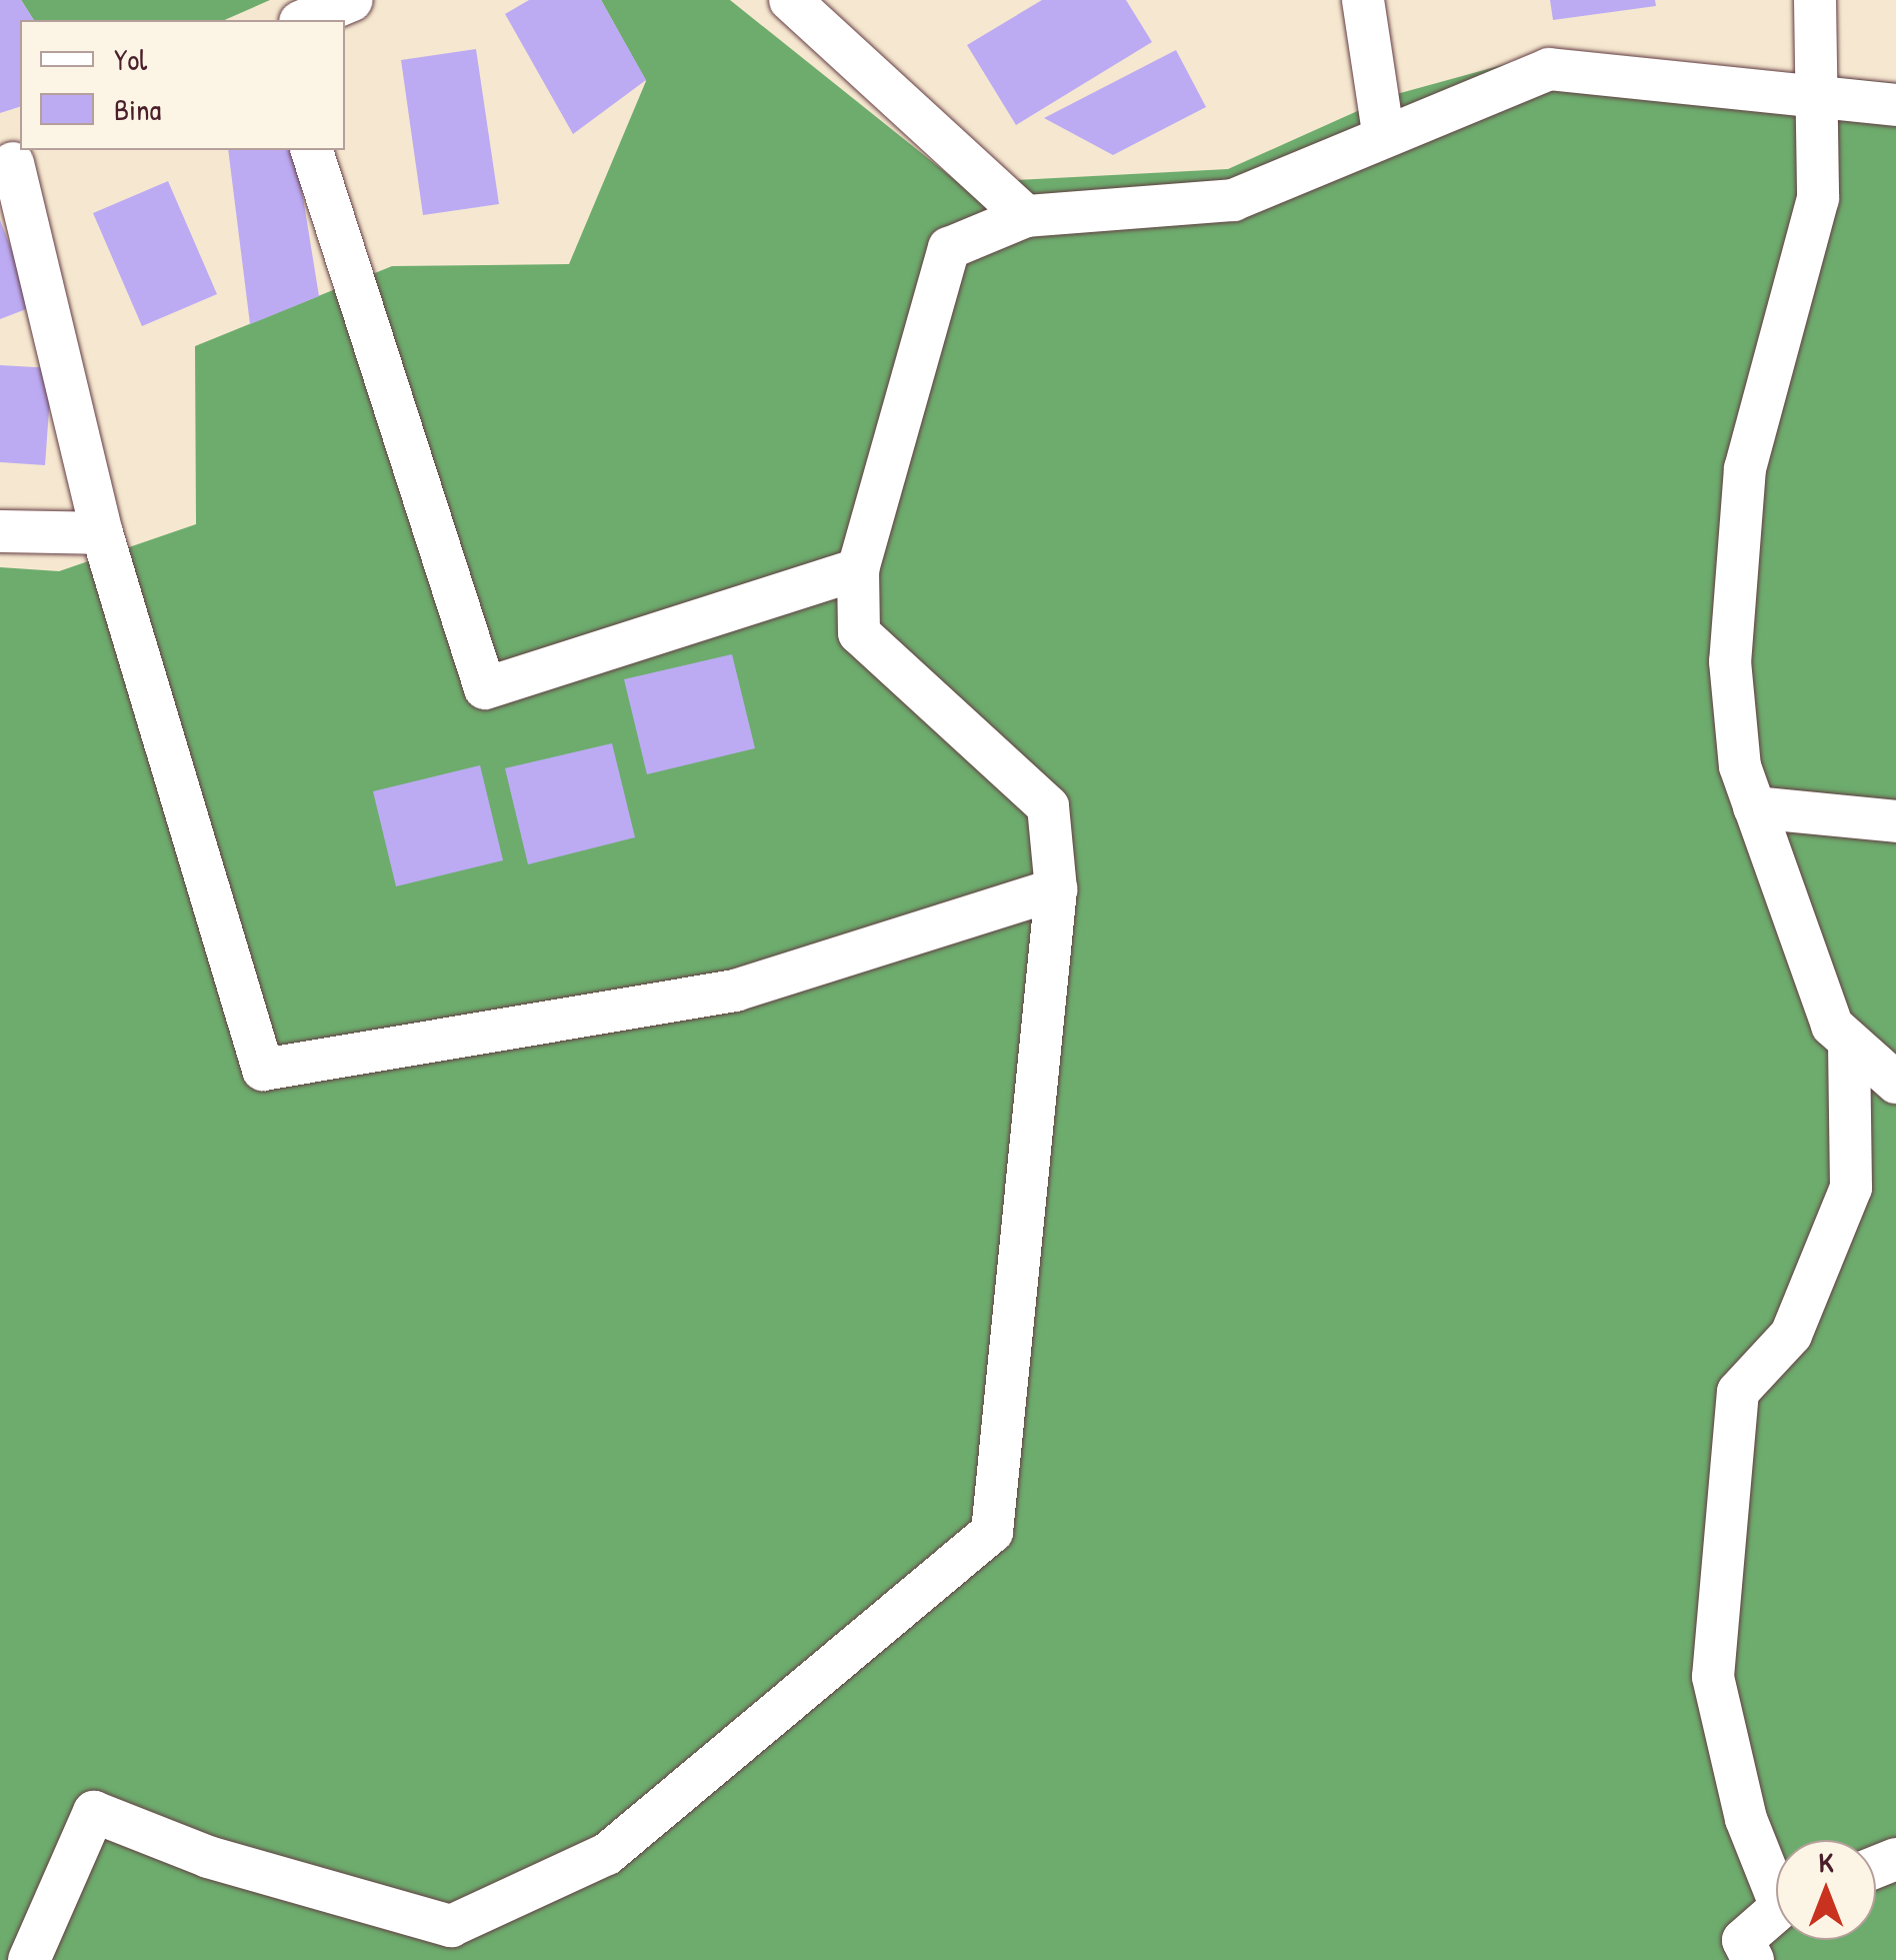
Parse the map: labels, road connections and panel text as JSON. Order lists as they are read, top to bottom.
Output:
{
  "legend": ["Yol", "Bina"],
  "north": "top"
}
